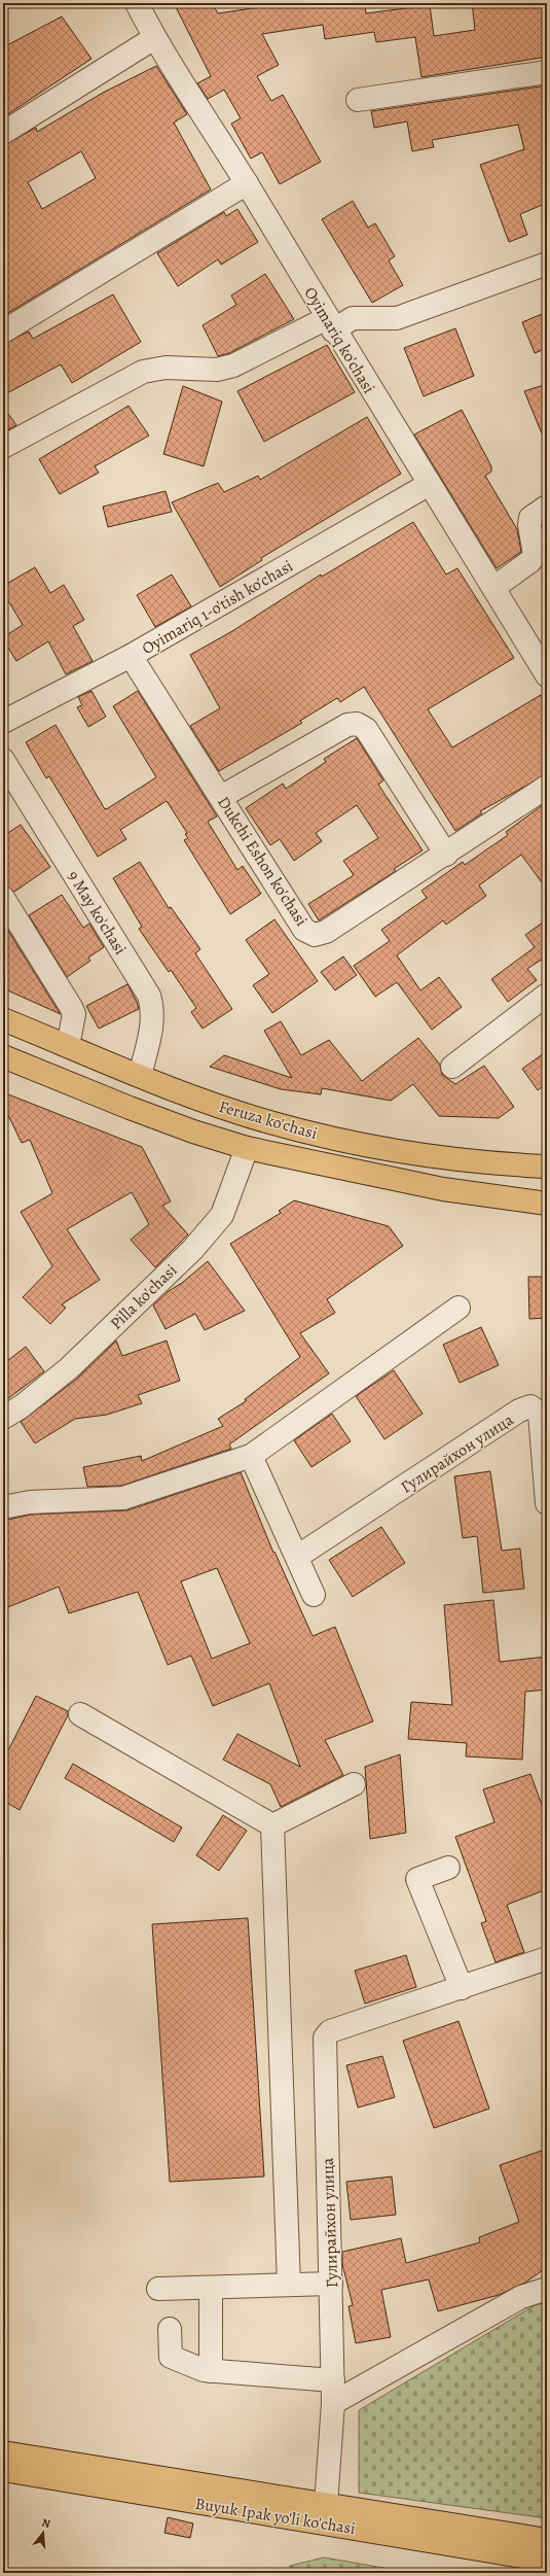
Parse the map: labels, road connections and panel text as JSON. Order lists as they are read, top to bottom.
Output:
{
  "streets": {
    "main road": ["Feruza ko'chasi", "Buyuk Ipak yo'li ko'chasi"],
    "street": [
      "Oyimariq ko'chasi",
      "Oyimariq 1-o'tish ko'chasi",
      "Dukchi Eshon ko'chasi",
      "9 May ko'chasi",
      "Pilla ko'chasi",
      "Гулирайхон улица"
    ]
  },
  "crossings": [
    ["Oyimariq ko'chasi", "Oyimariq 1-o'tish ko'chasi"],
    ["Oyimariq 1-o'tish ko'chasi", "Dukchi Eshon ko'chasi"],
    ["9 May ko'chasi", "Feruza ko'chasi"],
    ["Feruza ko'chasi", "Pilla ko'chasi"],
    ["Гулирайхон улица", "Buyuk Ipak yo'li ko'chasi"]
  ],
  "north": "top"
}
